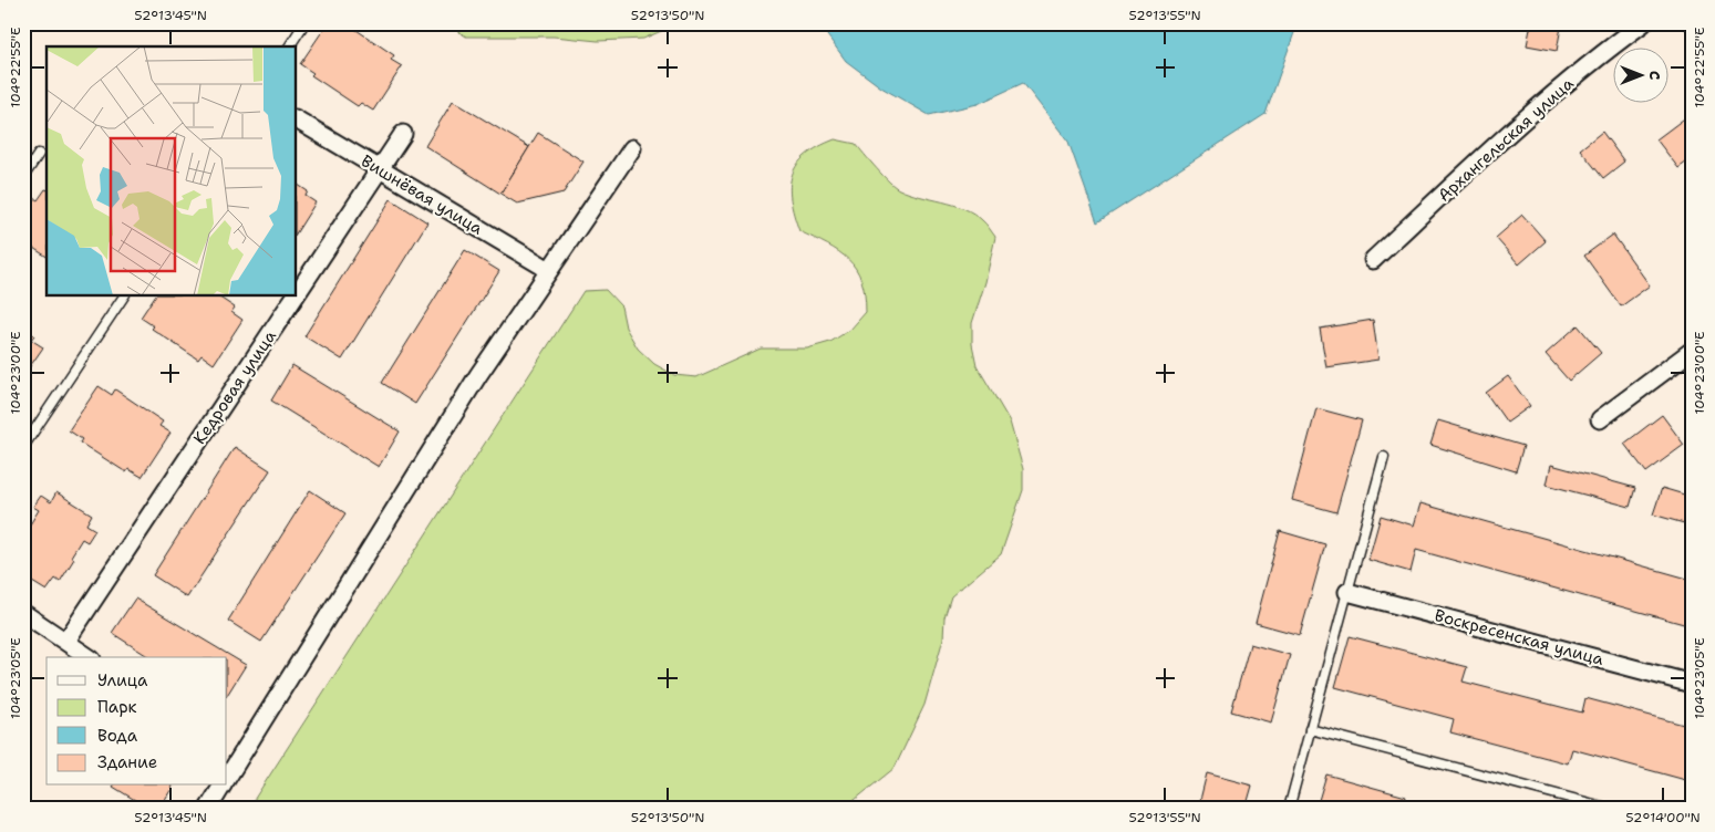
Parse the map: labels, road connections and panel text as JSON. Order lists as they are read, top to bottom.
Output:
{
  "streets": {
    "street": [
      "Архангельская улица",
      "Вишнёвая улица",
      "Кедровая улица",
      "Воскресенская улица"
    ]
  },
  "crossings": [
    ["Вишнёвая улица", "Кедровая улица"]
  ],
  "legend": [
    "Улица",
    "Парк",
    "Вода",
    "Здание"
  ],
  "north": "right",
  "coordinates": [
    "52°13'45\"N",
    "52°13'50\"N",
    "52°13'55\"N",
    "104°22'55\"E",
    "104°23'00\"E",
    "104°23'05\"E",
    "52°14'00\"N"
  ]
}
